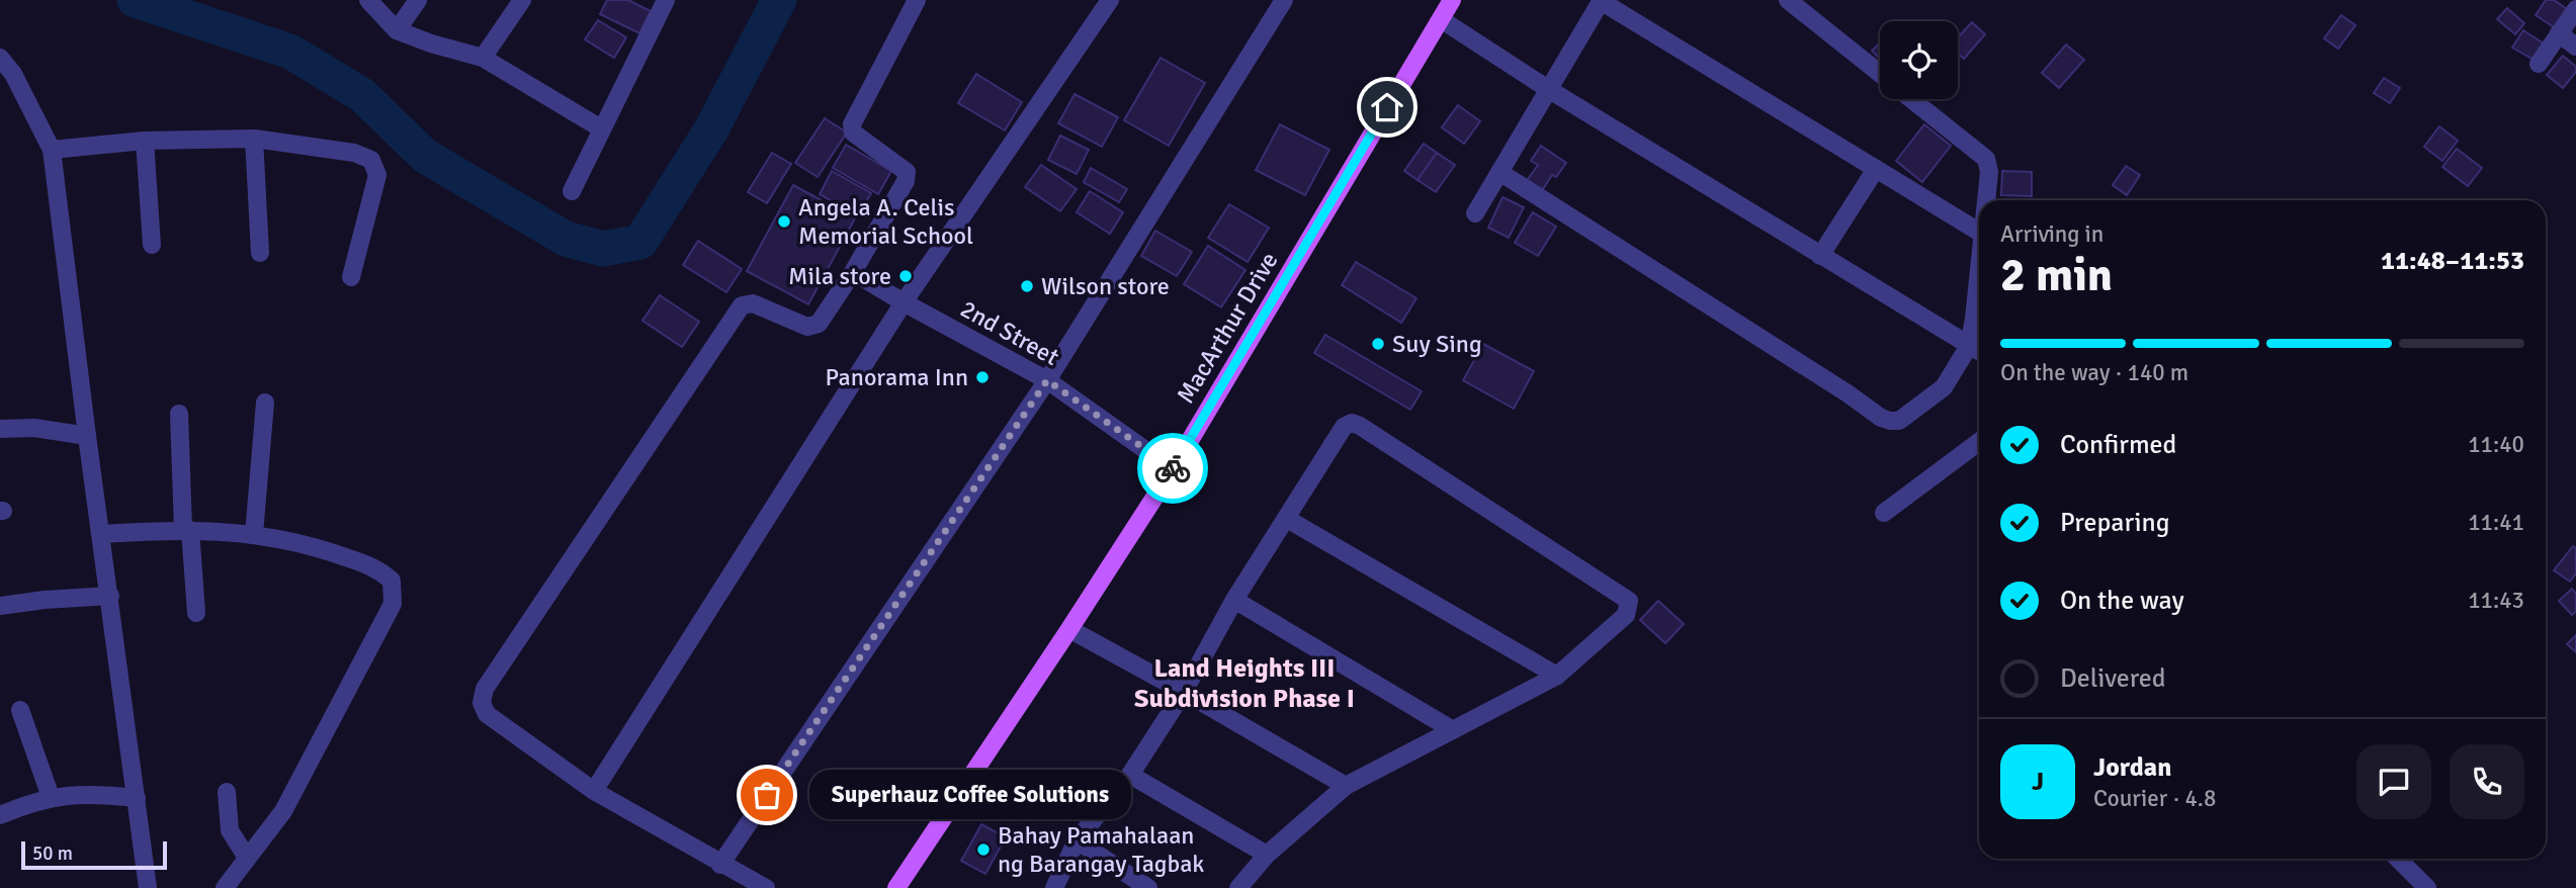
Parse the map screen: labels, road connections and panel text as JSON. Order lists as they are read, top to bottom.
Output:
{
  "streets": {
    "main road": ["MacArthur Drive"],
    "street": ["2nd Street"]
  },
  "crossings": [
    ["MacArthur Drive", "2nd Street"]
  ],
  "districts": ["Land Heights III Subdivision Phase I"],
  "places": [
    "Angela A. Celis Memorial School",
    "Mila store",
    "Wilson store",
    "Suy Sing",
    "Panorama Inn",
    "Superhauz Coffee Solutions",
    "Bahay Pamahalaan ng Barangay Tagbak"
  ],
  "scale_bar": "50 m",
  "page": {
    "heading": ["2 min", "Arriving in", "11:48–11:53"],
    "panel": ["Jordan", "Courier · 4.8"],
    "bar": "On the way · 140 m",
    "list": [
      ["Confirmed", "11:40"],
      ["Preparing", "11:41"],
      ["On the way", "11:43"],
      "Delivered"
    ],
    "round": "J",
    "bubble": "Superhauz Coffee Solutions",
    "scale": "50 m"
  }
}
